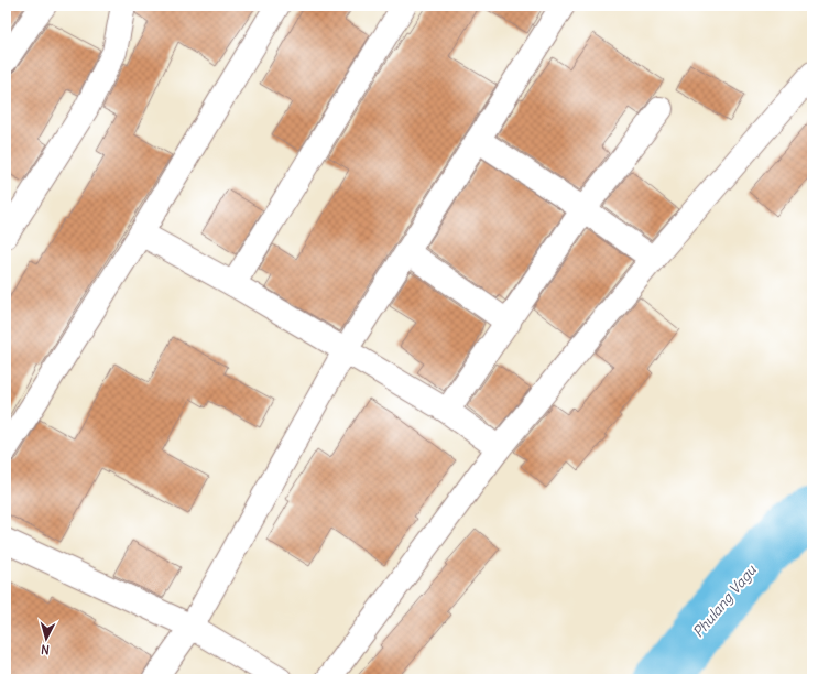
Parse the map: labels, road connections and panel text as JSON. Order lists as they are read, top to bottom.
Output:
{
  "water": ["Phulang Vagu"],
  "north": "bottom"
}
